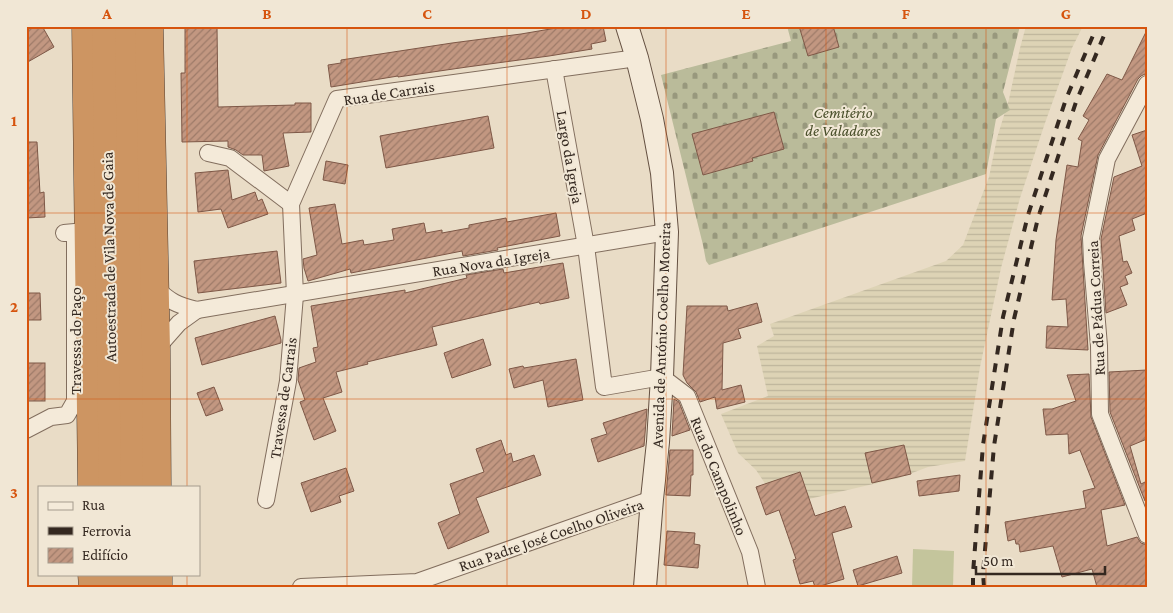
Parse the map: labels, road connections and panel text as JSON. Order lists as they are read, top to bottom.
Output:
{
  "streets": {
    "highway": ["Autoestrada de Vila Nova de Gaia"],
    "street": [
      "Rua de Carrais",
      "Largo da Igreja",
      "Rua Nova da Igreja",
      "Rua de Pádua Correia",
      "Avenida de António Coelho Moreira",
      "Travessa do Paço",
      "Travessa de Carrais",
      "Rua do Campolinho",
      "Rua Padre José Coelho Oliveira"
    ]
  },
  "crossings": [
    ["Rua de Carrais", "Largo da Igreja"],
    ["Rua de Carrais", "Rua Nova da Igreja"],
    ["Rua de Carrais", "Travessa de Carrais"],
    ["Largo da Igreja", "Rua Nova da Igreja"],
    ["Rua Nova da Igreja", "Travessa de Carrais"],
    ["Avenida de António Coelho Moreira", "Rua do Campolinho"],
    ["Avenida de António Coelho Moreira", "Rua Padre José Coelho Oliveira"]
  ],
  "parks": ["Cemitério de Valadares"],
  "legend": ["Rua", "Ferrovia", "Edifício"],
  "scale_bar": "50 m",
  "grid": {
    "columns": [
      "A",
      "B",
      "C",
      "D",
      "E",
      "F",
      "G"
    ],
    "rows": ["1", "2", "3"]
  }
}
